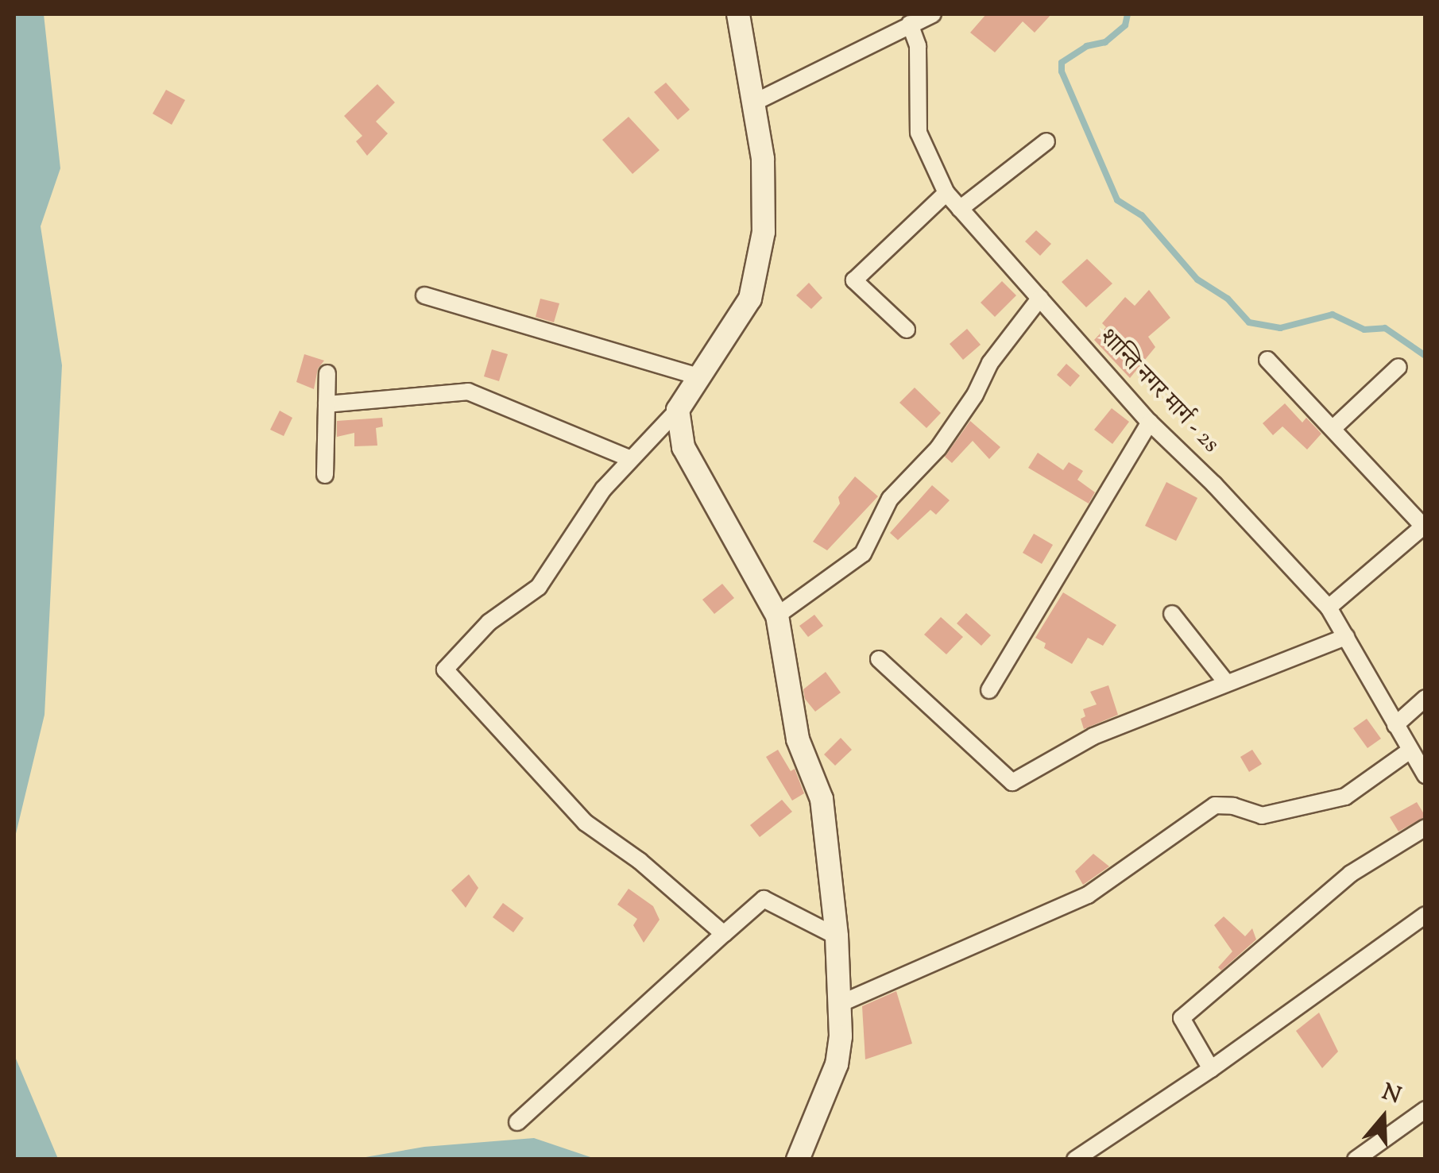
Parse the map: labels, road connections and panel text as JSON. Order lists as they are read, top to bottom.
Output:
{
  "streets": {
    "street": ["शान्ति नगर मार्ग - 2s"]
  },
  "north": "top"
}
